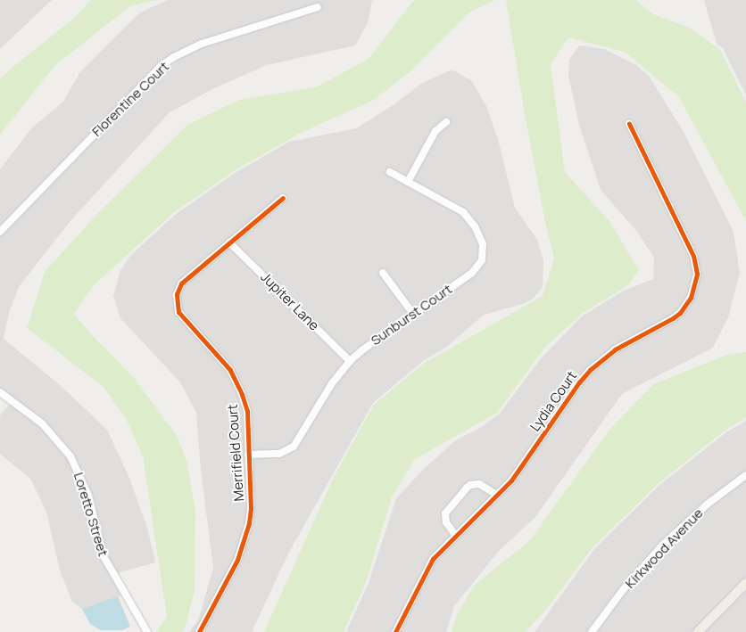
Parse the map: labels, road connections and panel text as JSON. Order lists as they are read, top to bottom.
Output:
{
  "streets": {
    "street": [
      "Florentine Court",
      "Jupiter Lane",
      "Sunburst Court",
      "Lydia Court",
      "Merrifield Court",
      "Loretto Street",
      "Kirkwood Avenue"
    ]
  },
  "crossings": [
    ["Jupiter Lane", "Sunburst Court"],
    ["Jupiter Lane", "Merrifield Court"],
    ["Sunburst Court", "Merrifield Court"]
  ]
}
